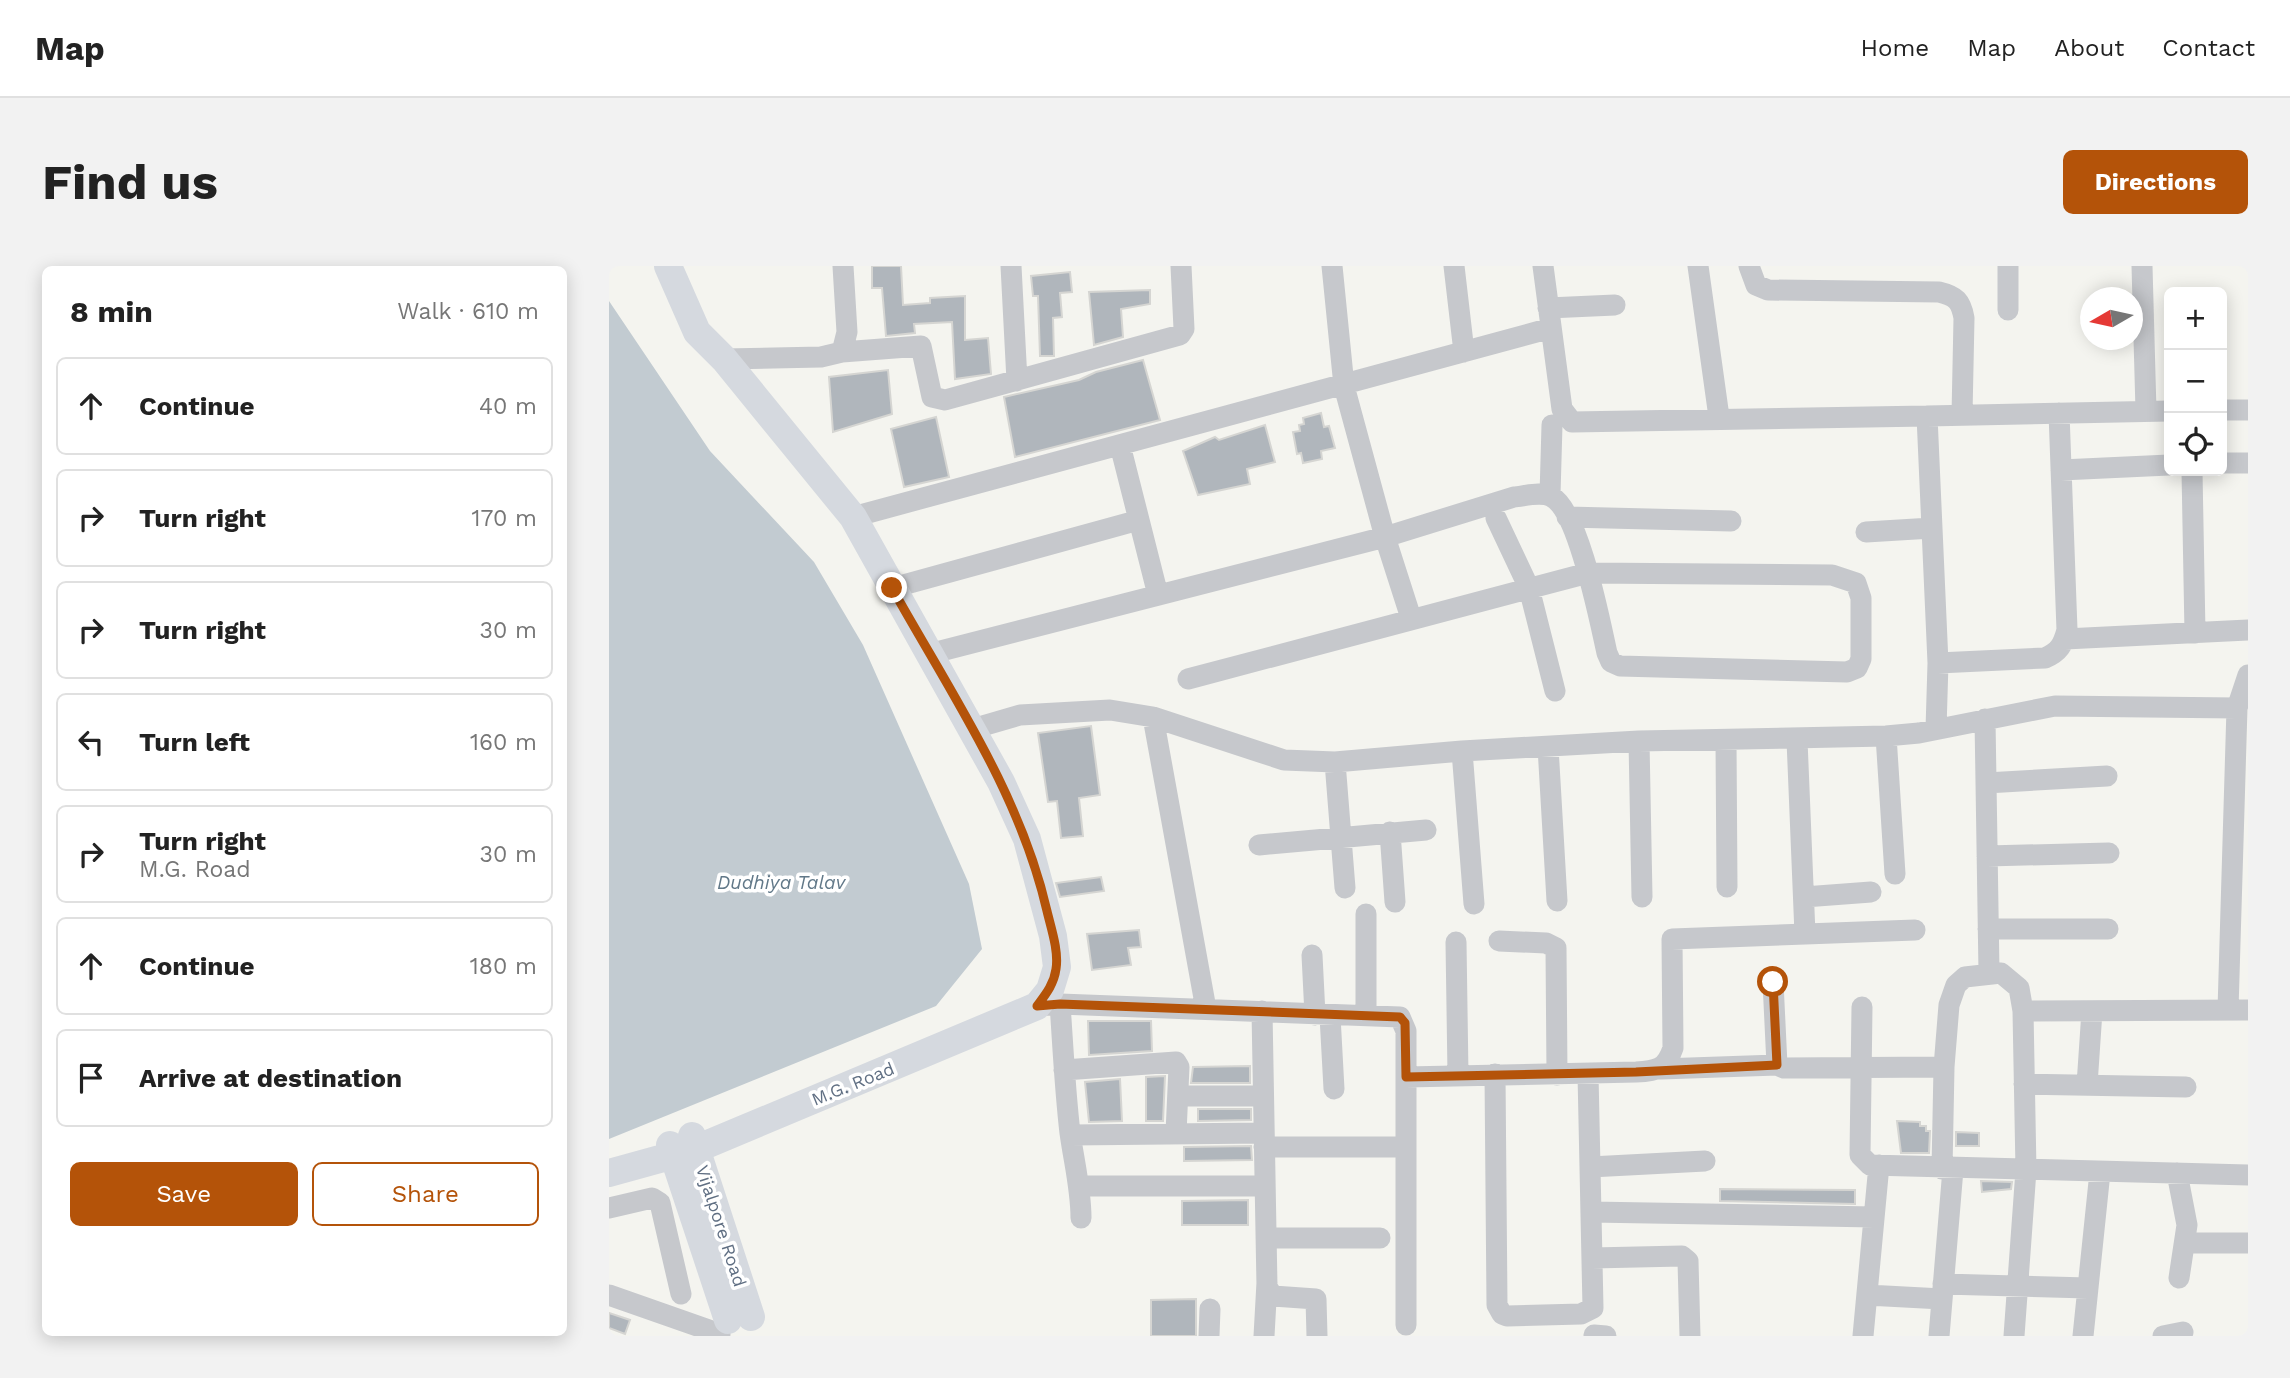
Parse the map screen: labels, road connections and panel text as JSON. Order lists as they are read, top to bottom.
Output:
{
  "streets": {
    "main road": ["M.G. Road", "Vijalpore Road"]
  },
  "crossings": [
    ["M.G. Road", "Vijalpore Road"]
  ],
  "water": ["Dudhiya Talav"],
  "north": "left",
  "page": {
    "header": "Map",
    "nav": [
      "Home",
      "Map",
      "About",
      "Contact"
    ],
    "buttons": [
      "Directions",
      ["Save", "Share"]
    ],
    "title": "Find us",
    "heading": ["8 min", "Walk · 610 m"],
    "map_buttons": ["+", "−"],
    "list": [
      ["Continue", "40 m"],
      ["Turn right", "170 m"],
      ["Turn right", "30 m"],
      ["Turn left", "160 m"],
      ["Turn right", "M.G. Road", "30 m"],
      ["Continue", "180 m"],
      "Arrive at destination"
    ]
  }
}
